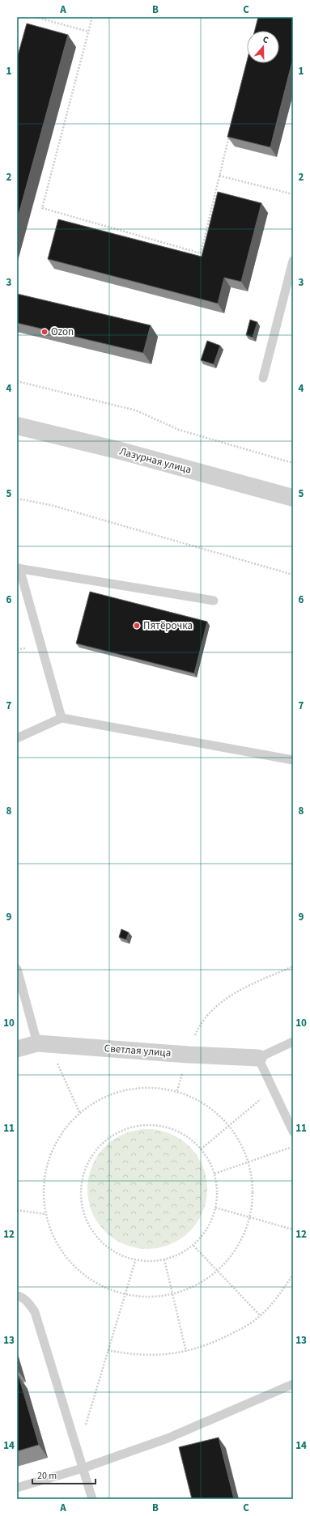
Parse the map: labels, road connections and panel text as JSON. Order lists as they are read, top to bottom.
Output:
{
  "streets": {
    "street": ["Лазурная улица", "Светлая улица"]
  },
  "places": ["Ozon", "Пятёрочка"],
  "scale_bar": "20 m",
  "north": "top",
  "grid": {
    "columns": ["A", "B", "C"],
    "rows": [
      "1",
      "2",
      "3",
      "4",
      "5",
      "6",
      "7",
      "8",
      "9",
      "10",
      "11",
      "12",
      "13",
      "14"
    ]
  }
}
